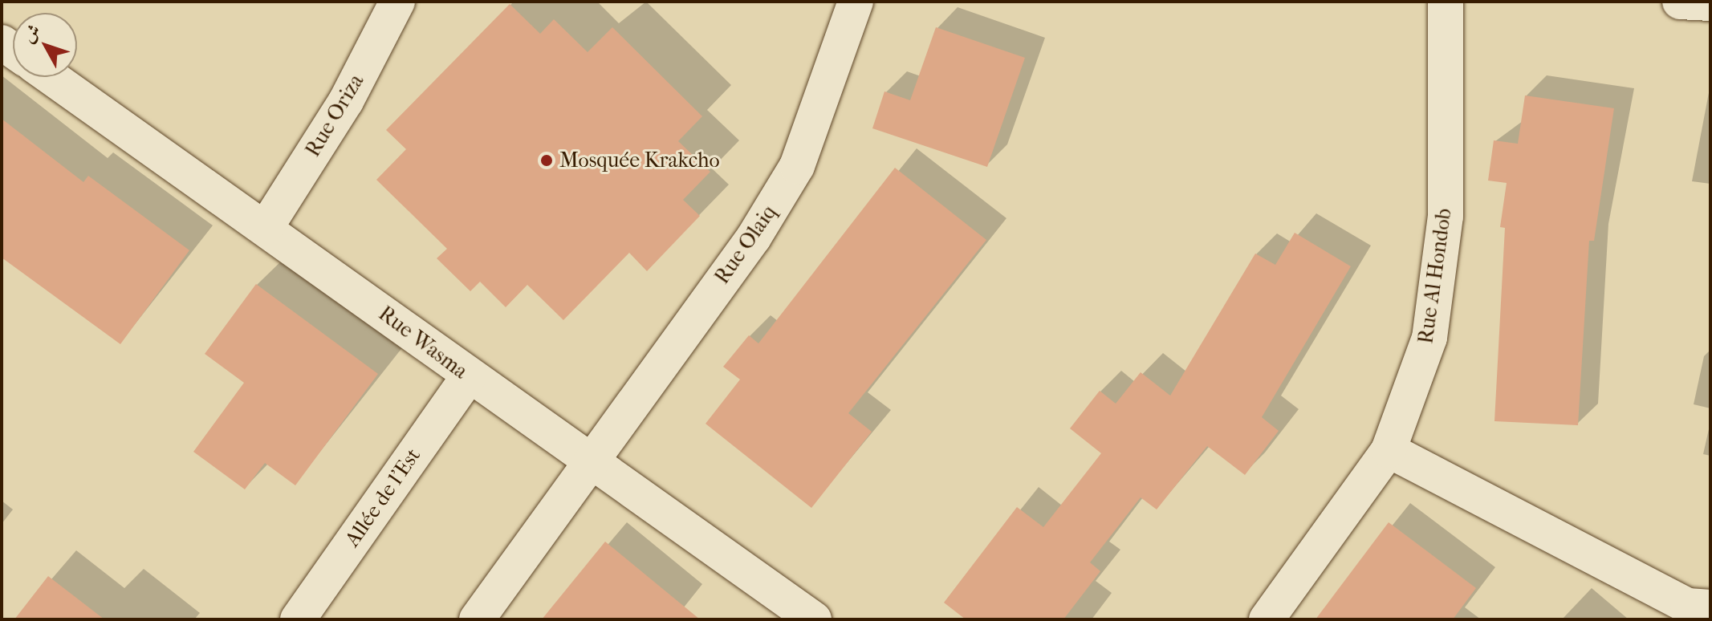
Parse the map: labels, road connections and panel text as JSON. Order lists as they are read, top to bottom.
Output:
{
  "streets": {
    "street": [
      "Rue Oriza",
      "Rue Olaiq",
      "Rue Al Hondob",
      "Rue Wasma",
      "Allée de l'Est"
    ]
  },
  "crossings": [
    ["Rue Oriza", "Rue Wasma"],
    ["Rue Olaiq", "Rue Wasma"],
    ["Rue Wasma", "Allée de l'Est"]
  ],
  "places": ["Mosquée Krakcho"],
  "north": "top left"
}
